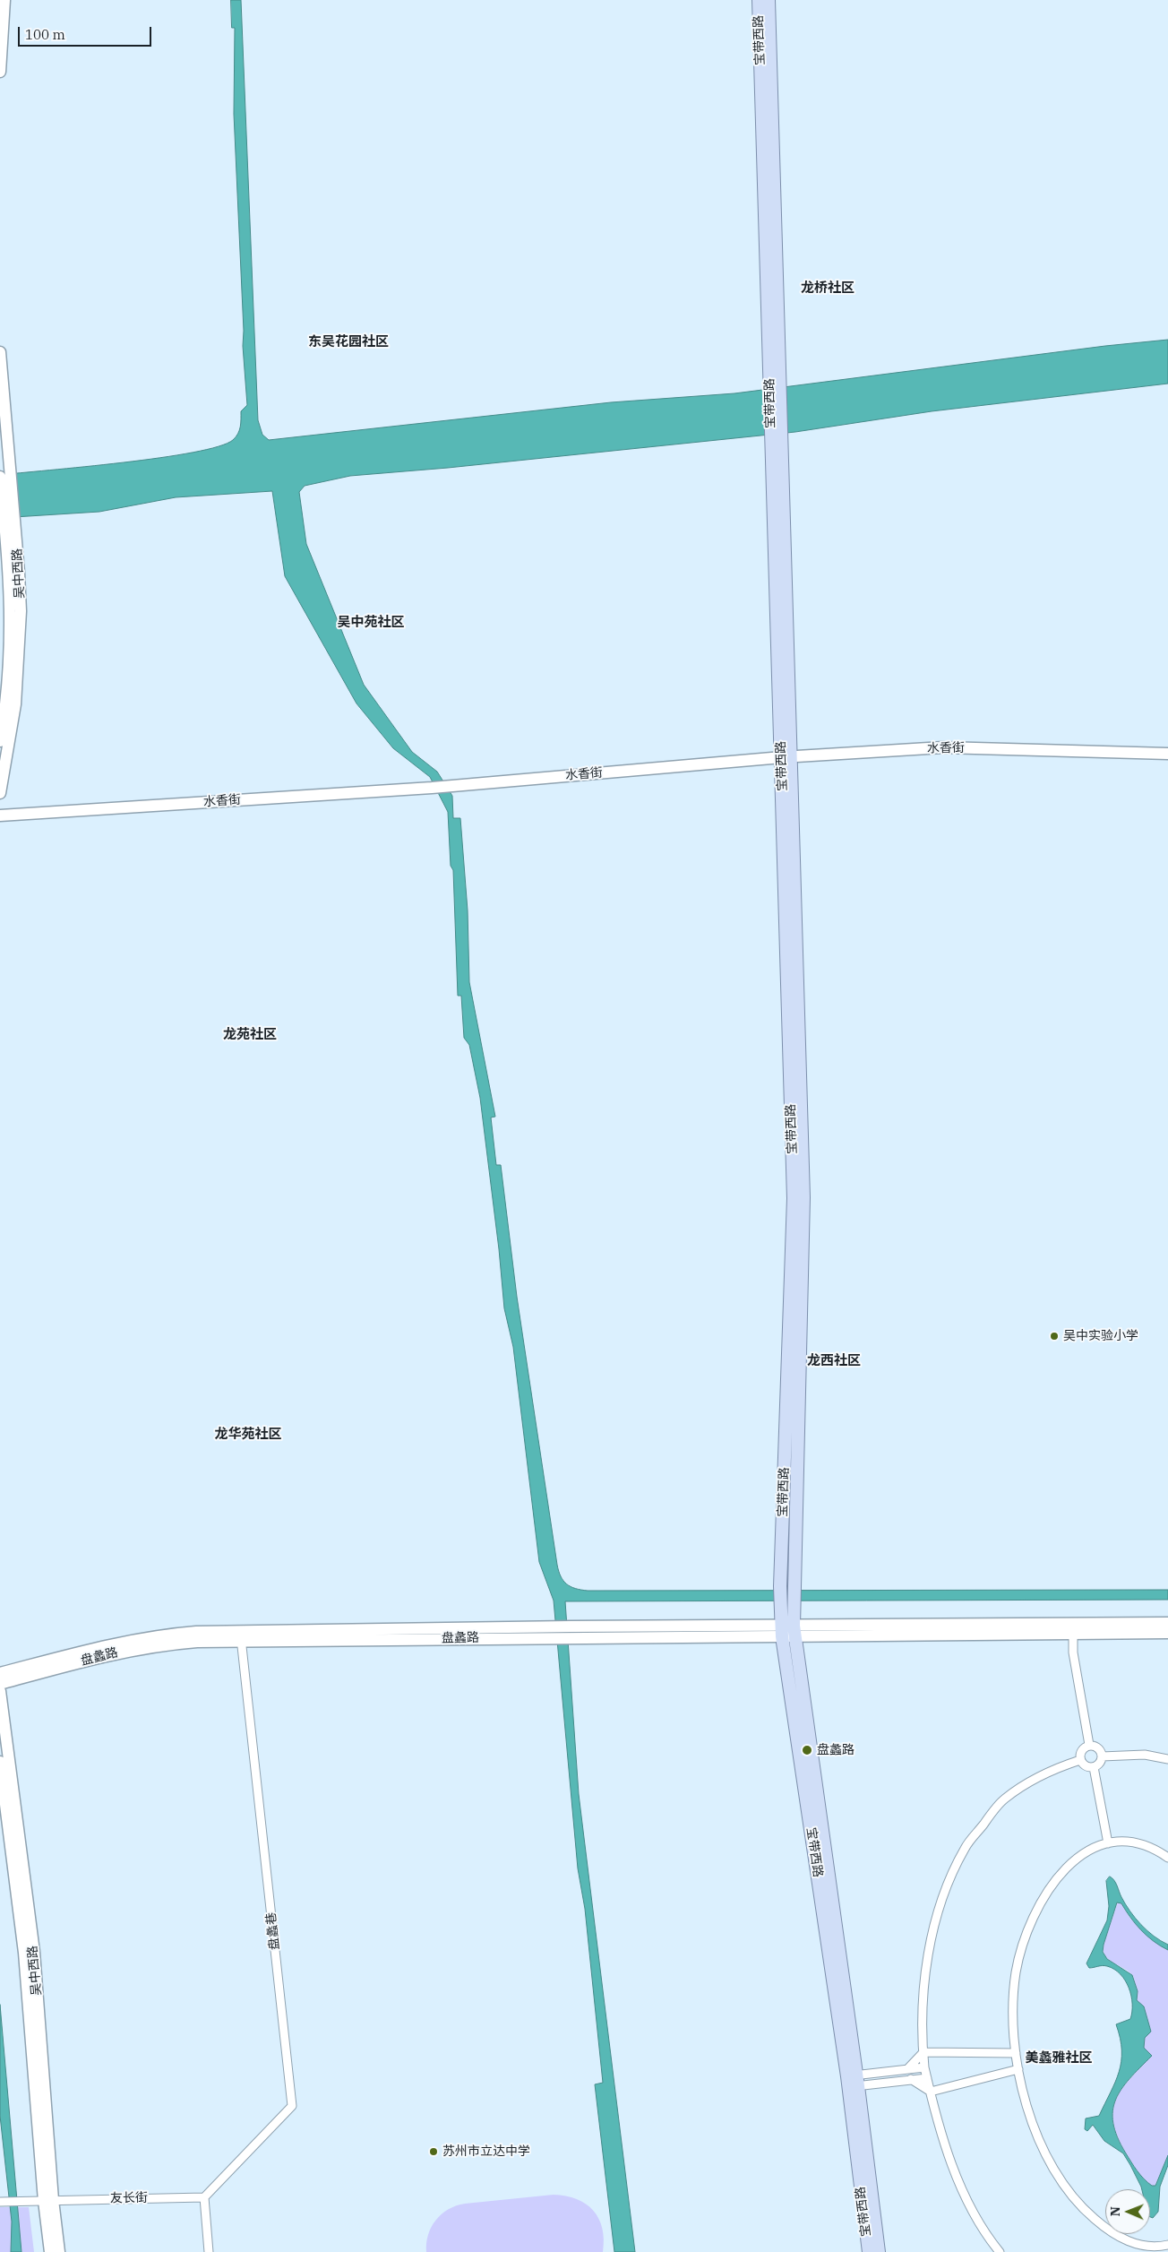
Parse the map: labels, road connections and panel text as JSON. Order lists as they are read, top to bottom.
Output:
{
  "streets": {
    "main road": [
      "宝带西路",
      "吴中西路",
      "水香街",
      "盘蠡路"
    ],
    "street": ["盘蠡巷", "友长街"]
  },
  "crossings": [
    ["宝带西路", "水香街"],
    ["宝带西路", "盘蠡路"],
    ["吴中西路", "友长街"],
    ["盘蠡路", "盘蠡巷"],
    ["盘蠡巷", "友长街"]
  ],
  "districts": [
    "龙桥社区",
    "东吴花园社区",
    "吴中苑社区",
    "龙苑社区",
    "龙西社区",
    "龙华苑社区",
    "美蠡雅社区"
  ],
  "places": ["吴中实验小学", "盘蠡路", "苏州市立达中学"],
  "scale_bar": "100 m",
  "north": "left"
}
